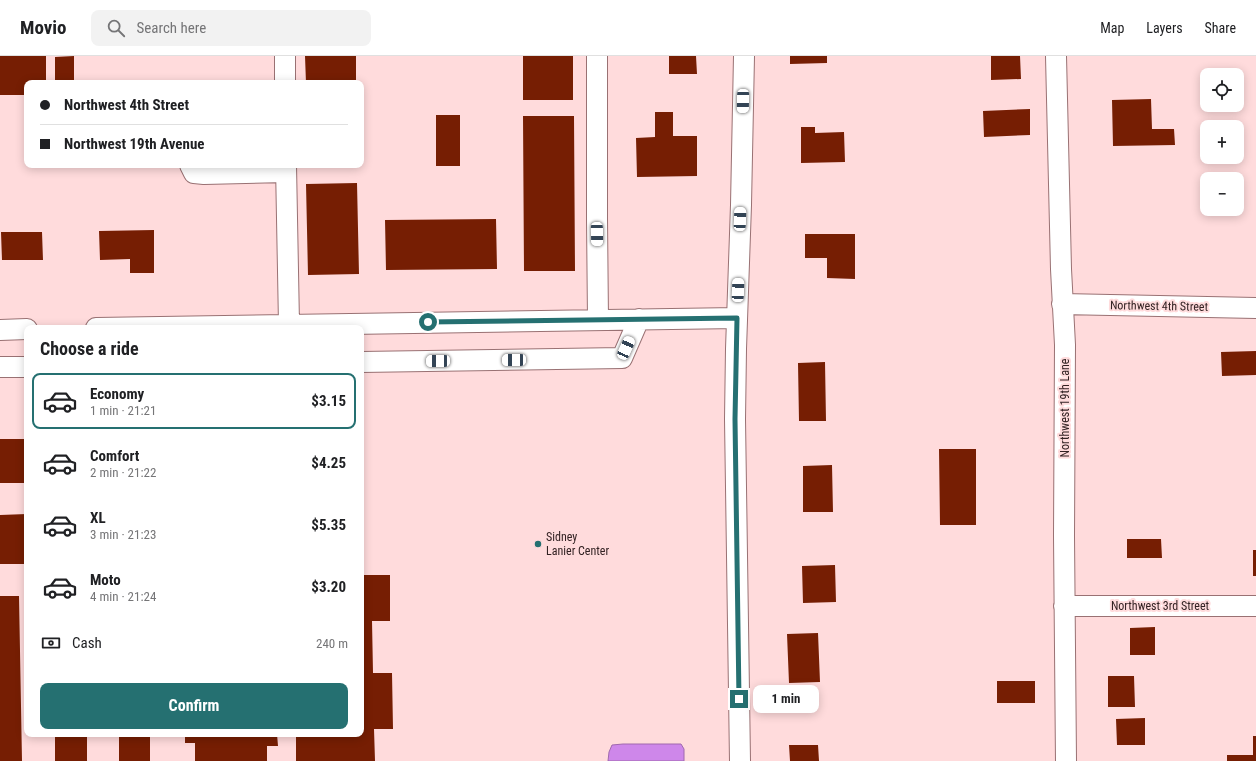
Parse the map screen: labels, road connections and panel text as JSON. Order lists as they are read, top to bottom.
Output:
{
  "streets": {
    "street": ["Northwest 4th Street", "Northwest 19th Lane", "Northwest 3rd Street"]
  },
  "crossings": [
    ["Northwest 4th Street", "Northwest 19th Lane"],
    ["Northwest 19th Lane", "Northwest 3rd Street"]
  ],
  "places": ["Sidney Lanier Center"],
  "page": {
    "header": "Movio",
    "search": "Search here",
    "nav": ["Map", "Layers", "Share"],
    "map_buttons": ["+", "−"],
    "banner": ["Northwest 4th Street", "Northwest 19th Avenue"],
    "heading": "Choose a ride",
    "list": [
      {
        "name": "Economy",
        "note": "1 min · 21:21",
        "value": "$3.15"
      },
      {
        "name": "Comfort",
        "note": "2 min · 21:22",
        "value": "$4.25"
      },
      {
        "name": "XL",
        "note": "3 min · 21:23",
        "value": "$5.35"
      },
      {
        "name": "Moto",
        "note": "4 min · 21:24",
        "value": "$3.20"
      }
    ],
    "pay": ["Cash", "240 m"],
    "buttons": "Confirm",
    "bubble": "1 min"
  }
}
